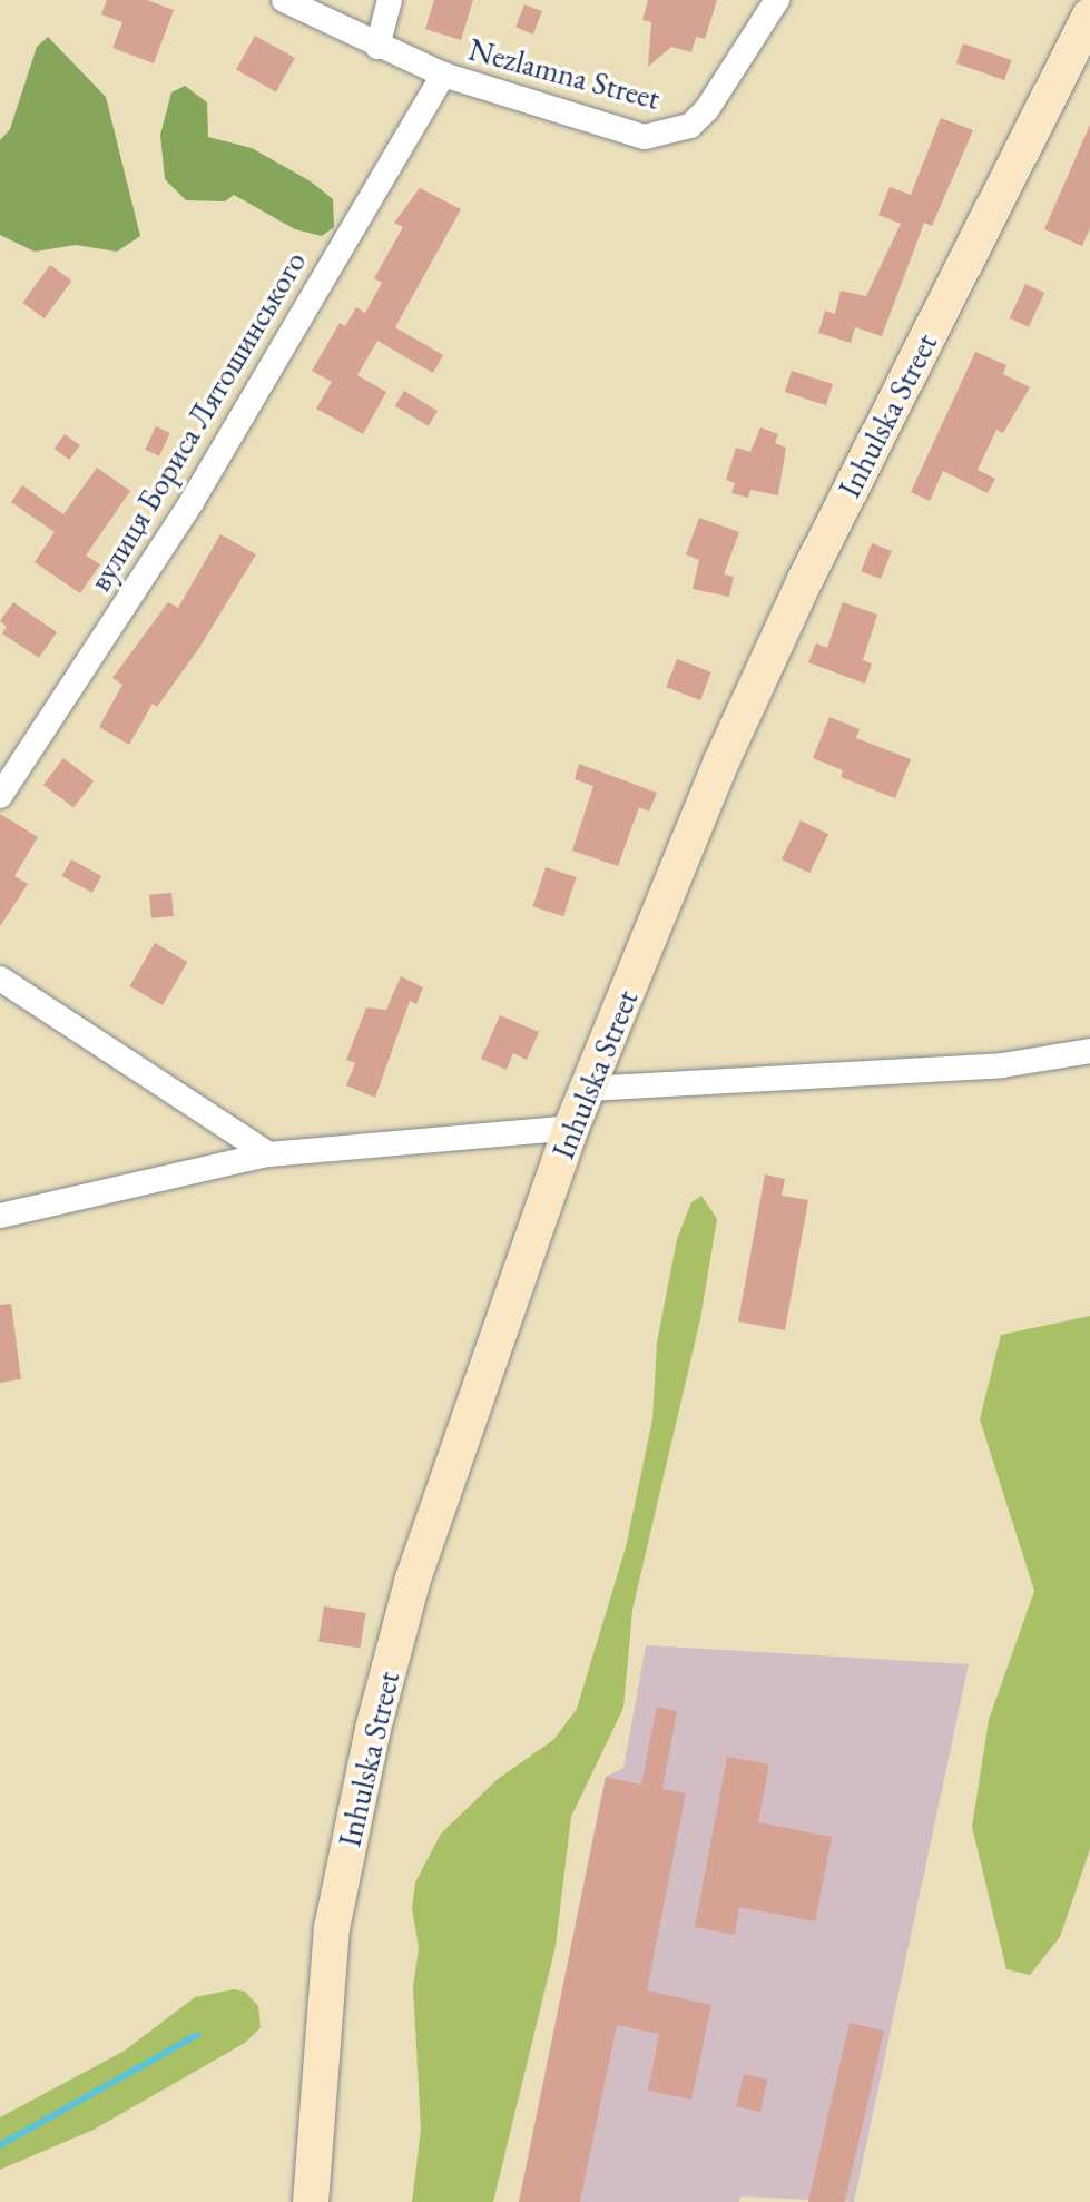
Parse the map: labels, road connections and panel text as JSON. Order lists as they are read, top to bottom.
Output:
{
  "streets": {
    "street": ["Nezlamna Street", "Inhulska Street", "вулиця Бориса Лятошинського"]
  },
  "crossings": [
    ["Nezlamna Street", "вулиця Бориса Лятошинського"]
  ]
}
